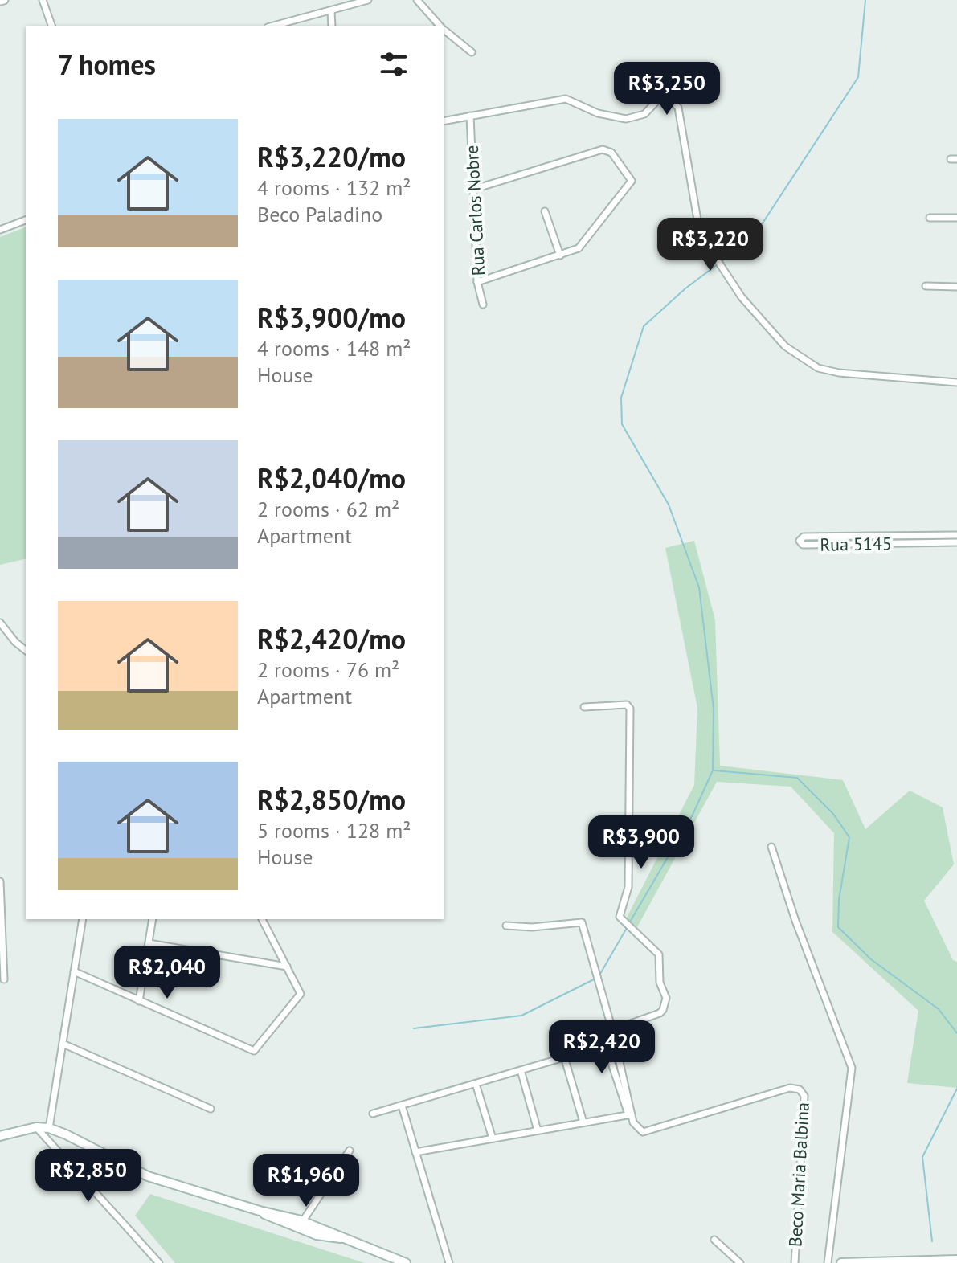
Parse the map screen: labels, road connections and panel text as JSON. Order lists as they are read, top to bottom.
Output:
{
  "streets": {
    "street": ["Rua Carlos Nobre", "Rua 5145", "Beco Maria Balbina"]
  },
  "page": {
    "heading": "7 homes",
    "price": [
      "R$3,250",
      "R$3,220",
      "R$3,900",
      "R$2,040",
      "R$2,420",
      "R$2,850",
      "R$1,960"
    ],
    "list": [
      {
        "name": "R$3,220/mo",
        "note": "4 rooms · 132 m² · Beco Paladino"
      },
      {
        "name": "R$3,900/mo",
        "note": "4 rooms · 148 m² · House"
      },
      {
        "name": "R$2,040/mo",
        "note": "2 rooms · 62 m² · Apartment"
      },
      {
        "name": "R$2,420/mo",
        "note": "2 rooms · 76 m² · Apartment"
      },
      {
        "name": "R$2,850/mo",
        "note": "5 rooms · 128 m² · House"
      }
    ]
  }
}
